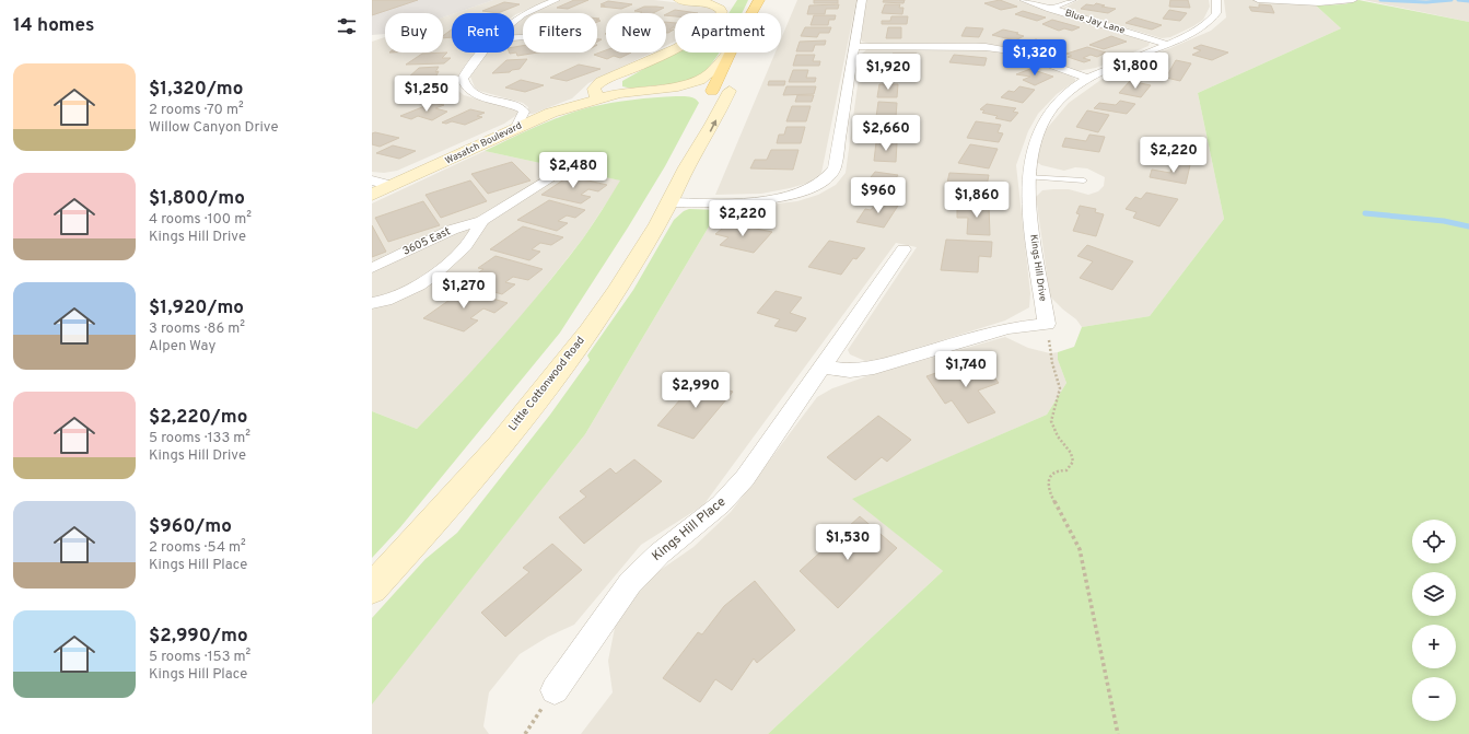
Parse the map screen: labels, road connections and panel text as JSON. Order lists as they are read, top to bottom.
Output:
{
  "streets": {
    "main road": ["Wasatch Boulevard", "Little Cottonwood Road"],
    "street": [
      "Blue Jay Lane",
      "3605 East",
      "Kings Hill Drive",
      "Kings Hill Place"
    ]
  },
  "crossings": [
    ["Blue Jay Lane", "Kings Hill Drive"]
  ],
  "page": {
    "heading": "14 homes",
    "chip": [
      "Buy",
      "Rent",
      "Filters",
      "New",
      "Apartment"
    ],
    "price": [
      "$1,320",
      "$1,800",
      "$1,920",
      "$1,250",
      "$2,660",
      "$2,220",
      "$2,480",
      "$960",
      "$1,860",
      "$2,220",
      "$1,270",
      "$1,740",
      "$2,990",
      "$1,530"
    ],
    "list": [
      {
        "name": "$1,320/mo",
        "note": "2 rooms · 70 m² · Willow Canyon Drive"
      },
      {
        "name": "$1,800/mo",
        "note": "4 rooms · 100 m² · Kings Hill Drive"
      },
      {
        "name": "$1,920/mo",
        "note": "3 rooms · 86 m² · Alpen Way"
      },
      {
        "name": "$2,220/mo",
        "note": "5 rooms · 133 m² · Kings Hill Drive"
      },
      {
        "name": "$960/mo",
        "note": "2 rooms · 54 m² · Kings Hill Place"
      },
      {
        "name": "$2,990/mo",
        "note": "5 rooms · 153 m² · Kings Hill Place"
      }
    ],
    "map_buttons": ["+", "−"]
  }
}
